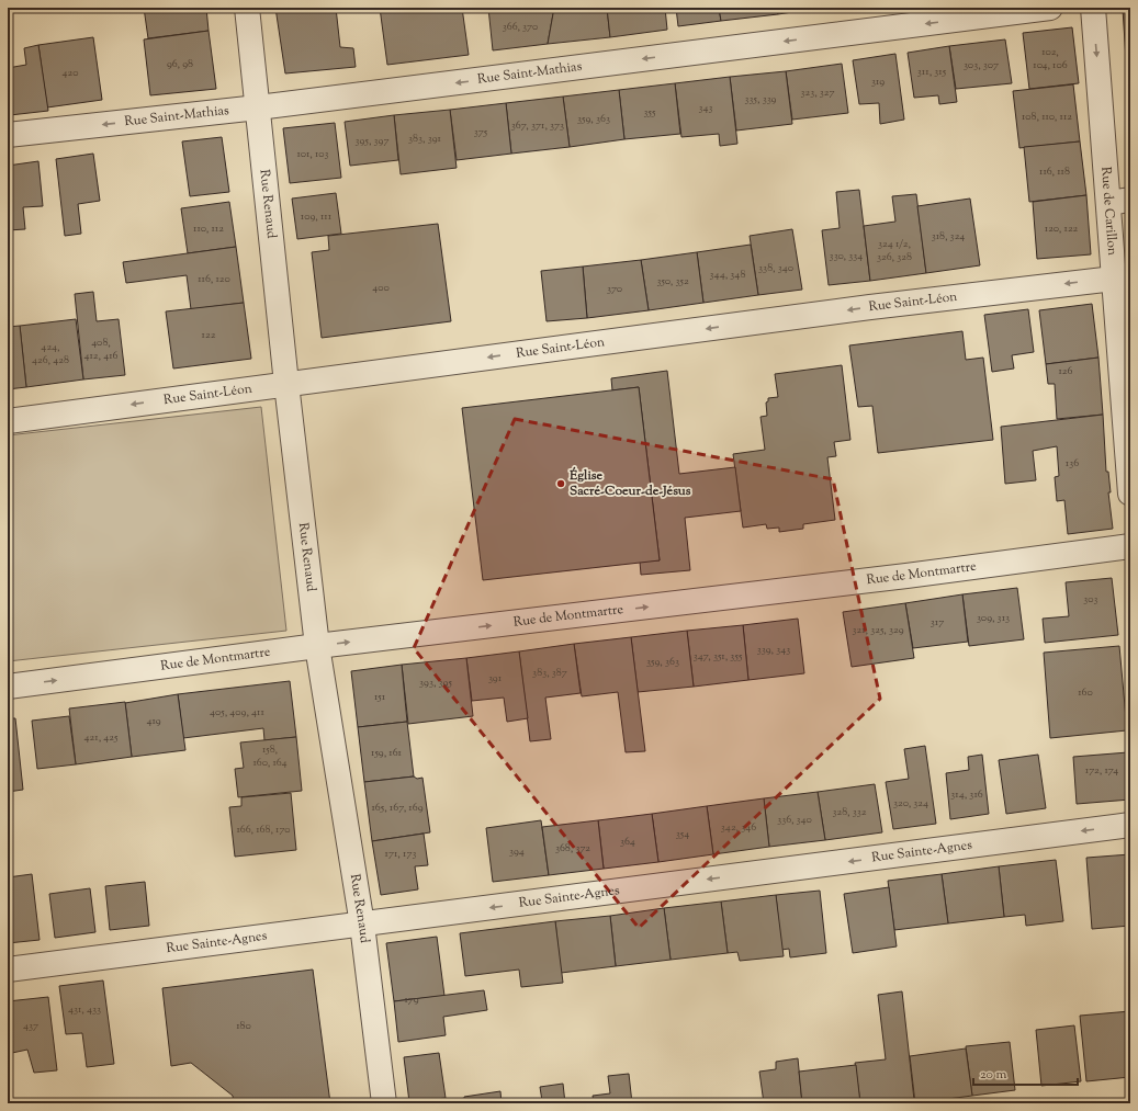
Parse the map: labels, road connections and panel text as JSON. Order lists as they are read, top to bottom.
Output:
{
  "streets": {
    "street": [
      "Rue Saint-Mathias",
      "Rue Renaud",
      "Rue de Carillon",
      "Rue Saint-Léon",
      "Rue de Montmartre",
      "Rue Sainte-Agnes"
    ]
  },
  "crossings": [
    ["Rue Saint-Mathias", "Rue Renaud"],
    ["Rue Renaud", "Rue Saint-Léon"],
    ["Rue Renaud", "Rue de Montmartre"],
    ["Rue Renaud", "Rue Sainte-Agnes"],
    ["Rue de Carillon", "Rue Saint-Léon"]
  ],
  "one_way": [
    "Rue Saint-Mathias",
    "Rue de Carillon",
    "Rue Saint-Léon",
    "Rue de Montmartre",
    "Rue Sainte-Agnes"
  ],
  "places": ["Église Sacré-Coeur-de-Jésus"],
  "house_numbers": [
    "366, 370",
    "102, 104, 106",
    "96, 98",
    "303, 307",
    "311, 315",
    "420",
    "319",
    "323, 327",
    "335, 339",
    "343",
    "355",
    "108, 110, 112",
    "359, 363",
    "367, 371, 373",
    "375",
    "383, 391",
    "395, 397",
    "101, 103",
    "116, 118",
    "109, 111",
    "110, 112",
    "120, 122",
    "318, 324",
    "324 1/2, 326, 328",
    "330, 334",
    "338, 340",
    "344, 348",
    "116, 120",
    "350, 352",
    "400",
    "370",
    "122",
    "408, 412, 416",
    "424, 426, 428",
    "126",
    "136",
    "303",
    "309, 313",
    "317",
    "321, 325, 329",
    "339, 343",
    "347, 351, 355",
    "359, 363",
    "383, 387",
    "391",
    "393, 395",
    "160",
    "151",
    "405, 409, 411",
    "419",
    "421, 425",
    "158, 160, 164",
    "159, 161",
    "172, 174",
    "314, 316",
    "320, 324",
    "165, 167, 169",
    "328, 332",
    "336, 340",
    "342, 346",
    "166, 168, 170",
    "354",
    "364",
    "368, 372",
    "394",
    "171, 173",
    "179",
    "431, 433",
    "437",
    "180"
  ],
  "scale_bar": "20 m"
}
